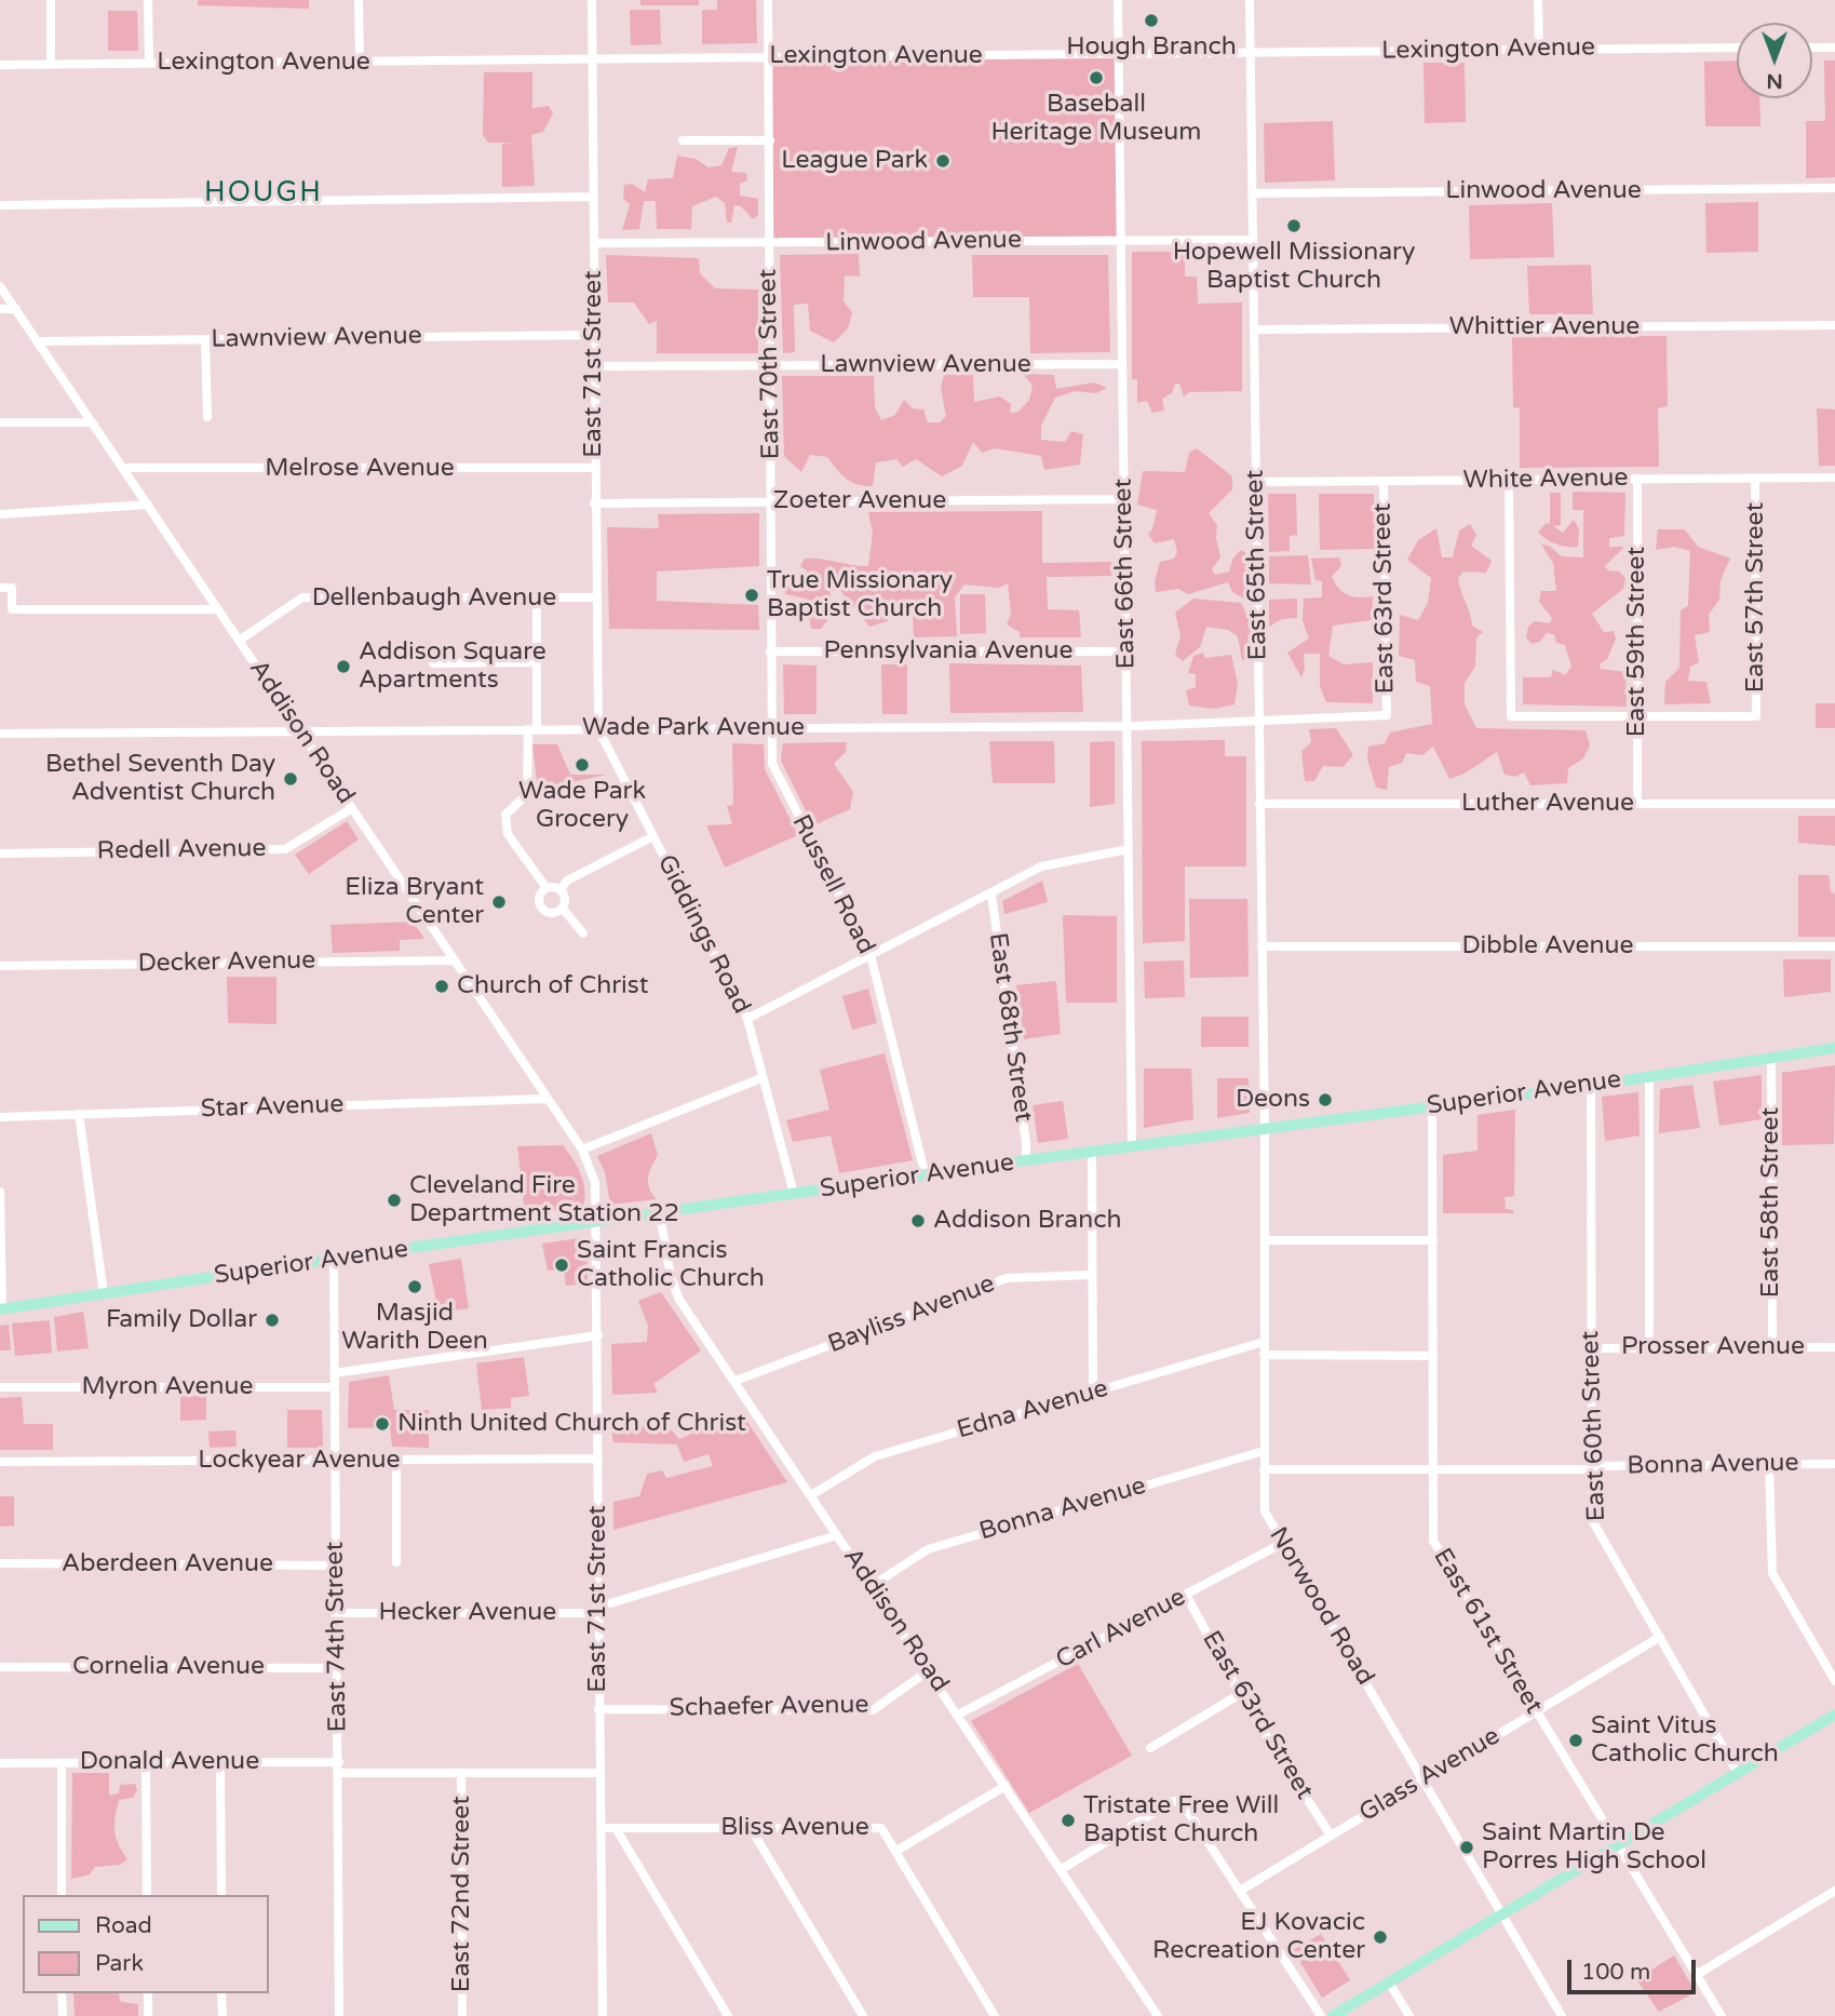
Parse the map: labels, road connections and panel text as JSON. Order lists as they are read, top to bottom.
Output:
{
  "streets": {
    "main road": ["Superior Avenue"],
    "street": [
      "Lexington Avenue",
      "Linwood Avenue",
      "Whittier Avenue",
      "Lawnview Avenue",
      "East 71st Street",
      "East 70th Street",
      "Melrose Avenue",
      "White Avenue",
      "Zoeter Avenue",
      "East 65th Street",
      "East 66th Street",
      "East 57th Street",
      "Dellenbaugh Avenue",
      "East 63rd Street",
      "East 59th Street",
      "Pennsylvania Avenue",
      "Wade Park Avenue",
      "Addison Road",
      "Luther Avenue",
      "Redell Avenue",
      "Russell Road",
      "Giddings Road",
      "Dibble Avenue",
      "Decker Avenue",
      "East 68th Street",
      "Star Avenue",
      "East 58th Street",
      "Bayliss Avenue",
      "Prosser Avenue",
      "Myron Avenue",
      "Edna Avenue",
      "East 60th Street",
      "Lockyear Avenue",
      "Bonna Avenue",
      "Aberdeen Avenue",
      "Norwood Road",
      "Hecker Avenue",
      "Carl Avenue",
      "East 61st Street",
      "East 74th Street",
      "Cornelia Avenue",
      "Schaefer Avenue",
      "Donald Avenue",
      "Glass Avenue",
      "Bliss Avenue",
      "East 72nd Street"
    ]
  },
  "crossings": [
    ["Lexington Avenue", "East 71st Street"],
    ["Lexington Avenue", "East 70th Street"],
    ["Lexington Avenue", "East 65th Street"],
    ["Lexington Avenue", "East 66th Street"],
    ["Linwood Avenue", "East 71st Street"],
    ["Linwood Avenue", "East 70th Street"],
    ["Linwood Avenue", "East 65th Street"],
    ["Linwood Avenue", "East 66th Street"],
    ["Whittier Avenue", "East 65th Street"],
    ["Lawnview Avenue", "East 71st Street"],
    ["Lawnview Avenue", "East 70th Street"],
    ["Lawnview Avenue", "East 66th Street"],
    ["Lawnview Avenue", "Addison Road"],
    ["East 71st Street", "Melrose Avenue"],
    ["East 71st Street", "Zoeter Avenue"],
    ["East 71st Street", "Dellenbaugh Avenue"],
    ["East 71st Street", "Wade Park Avenue"],
    ["East 71st Street", "Addison Road"],
    ["East 71st Street", "Giddings Road"],
    ["East 71st Street", "Superior Avenue"],
    ["East 71st Street", "Lockyear Avenue"],
    ["East 71st Street", "Hecker Avenue"],
    ["East 71st Street", "Schaefer Avenue"],
    ["East 71st Street", "Bliss Avenue"],
    ["East 70th Street", "Zoeter Avenue"],
    ["East 70th Street", "Pennsylvania Avenue"],
    ["East 70th Street", "Wade Park Avenue"],
    ["East 70th Street", "Russell Road"],
    ["Melrose Avenue", "Addison Road"],
    ["White Avenue", "East 65th Street"],
    ["White Avenue", "East 57th Street"],
    ["White Avenue", "East 63rd Street"],
    ["White Avenue", "East 59th Street"],
    ["Zoeter Avenue", "East 66th Street"],
    ["East 65th Street", "Wade Park Avenue"],
    ["East 65th Street", "Luther Avenue"],
    ["East 65th Street", "Dibble Avenue"],
    ["East 65th Street", "Superior Avenue"],
    ["East 65th Street", "Norwood Road"],
    ["East 66th Street", "Pennsylvania Avenue"],
    ["East 66th Street", "Wade Park Avenue"],
    ["East 66th Street", "Superior Avenue"],
    ["East 57th Street", "East 59th Street"],
    ["Dellenbaugh Avenue", "Addison Road"],
    ["East 63rd Street", "Wade Park Avenue"],
    ["East 63rd Street", "Carl Avenue"],
    ["East 63rd Street", "Glass Avenue"],
    ["East 59th Street", "Luther Avenue"],
    ["Wade Park Avenue", "Addison Road"],
    ["Wade Park Avenue", "Russell Road"],
    ["Wade Park Avenue", "Giddings Road"],
    ["Addison Road", "Redell Avenue"],
    ["Addison Road", "Decker Avenue"],
    ["Addison Road", "Superior Avenue"],
    ["Addison Road", "Star Avenue"],
    ["Addison Road", "Bayliss Avenue"],
    ["Addison Road", "Edna Avenue"],
    ["Addison Road", "Bonna Avenue"],
    ["Addison Road", "Hecker Avenue"],
    ["Addison Road", "Carl Avenue"],
    ["Addison Road", "Schaefer Avenue"],
    ["Addison Road", "Bliss Avenue"],
    ["Russell Road", "Superior Avenue"],
    ["Giddings Road", "Superior Avenue"],
    ["East 68th Street", "Superior Avenue"],
    ["Superior Avenue", "East 58th Street"],
    ["Superior Avenue", "East 60th Street"],
    ["Superior Avenue", "Norwood Road"],
    ["Superior Avenue", "East 61st Street"],
    ["Superior Avenue", "East 74th Street"],
    ["East 58th Street", "Prosser Avenue"],
    ["Prosser Avenue", "East 60th Street"],
    ["Myron Avenue", "East 74th Street"],
    ["Edna Avenue", "Norwood Road"],
    ["East 60th Street", "Bonna Avenue"],
    ["East 60th Street", "Glass Avenue"],
    ["Lockyear Avenue", "East 74th Street"],
    ["Bonna Avenue", "Norwood Road"],
    ["Bonna Avenue", "East 61st Street"],
    ["Aberdeen Avenue", "East 74th Street"],
    ["Norwood Road", "Carl Avenue"],
    ["Norwood Road", "Glass Avenue"],
    ["Hecker Avenue", "East 74th Street"],
    ["East 61st Street", "Glass Avenue"],
    ["East 74th Street", "Cornelia Avenue"],
    ["East 74th Street", "Donald Avenue"]
  ],
  "districts": ["HOUGH"],
  "places": [
    "Hough Branch",
    "Baseball Heritage Museum",
    "League Park",
    "Hopewell Missionary Baptist Church",
    "True Missionary Baptist Church",
    "Addison Square Apartments",
    "Wade Park Grocery",
    "Bethel Seventh Day Adventist Church",
    "Eliza Bryant Center",
    "Church of Christ",
    "Deons",
    "Cleveland Fire Department Station 22",
    "Addison Branch",
    "Saint Francis Catholic Church",
    "Masjid Warith Deen",
    "Family Dollar",
    "Ninth United Church of Christ",
    "Saint Vitus Catholic Church",
    "Tristate Free Will Baptist Church",
    "Saint Martin De Porres High School",
    "EJ Kovacic Recreation Center"
  ],
  "legend": ["Road", "Park"],
  "scale_bar": "100 m",
  "north": "bottom"
}
